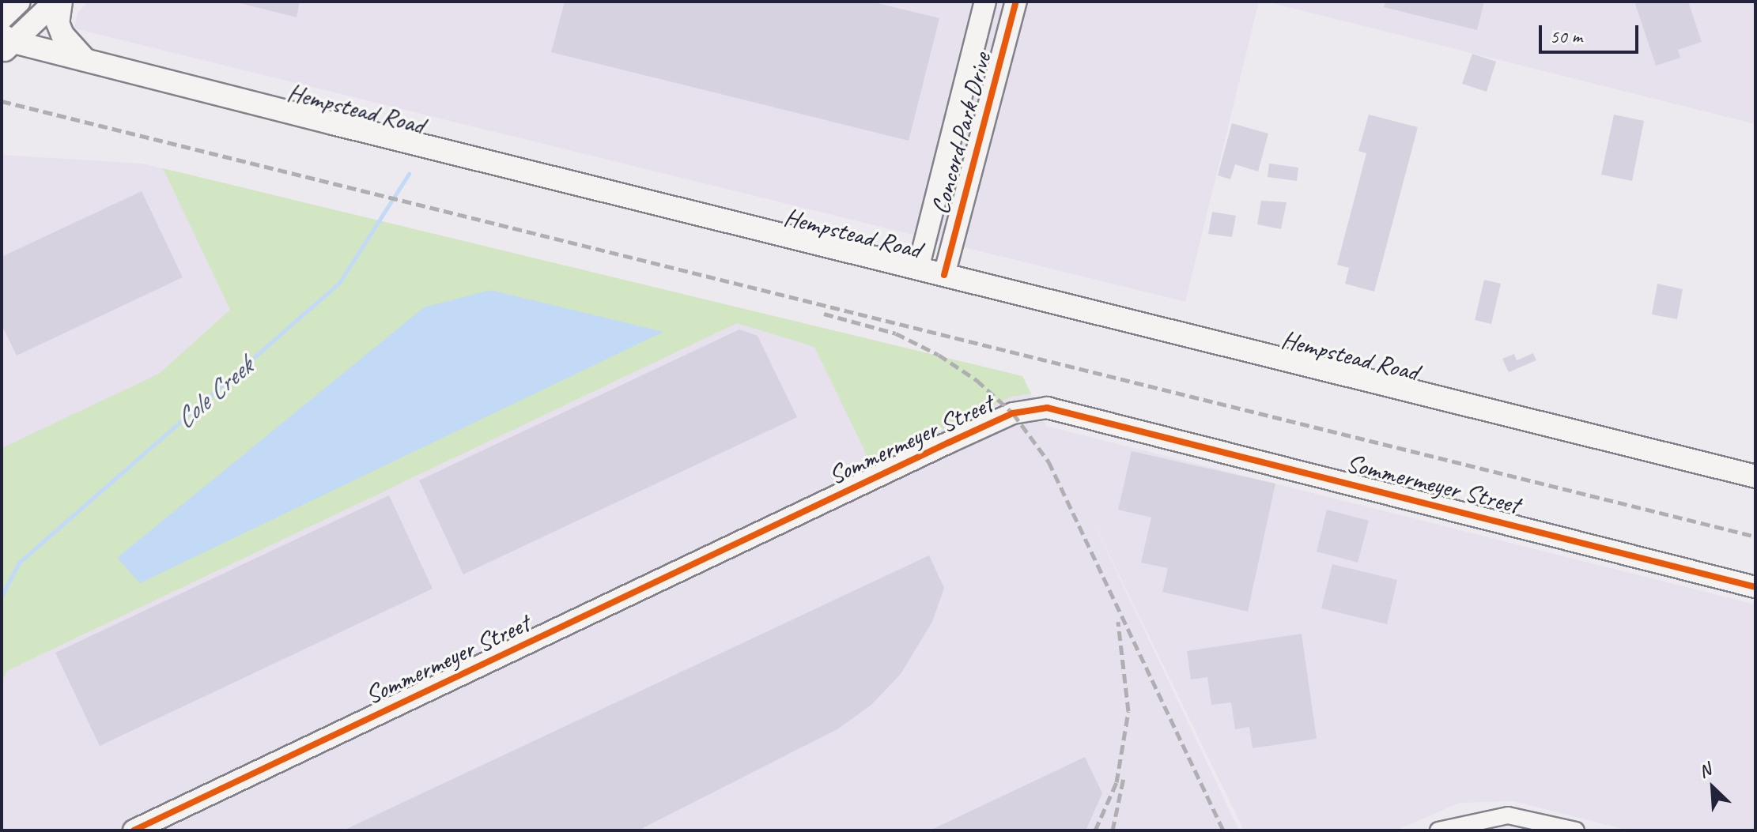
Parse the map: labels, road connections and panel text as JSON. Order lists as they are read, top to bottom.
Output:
{
  "streets": {
    "main road": ["Hempstead Road"],
    "street": ["Concord Park Drive", "Sommermeyer Street"]
  },
  "crossings": [
    ["Hempstead Road", "Concord Park Drive"]
  ],
  "water": ["Cole Creek"],
  "scale_bar": "50 m",
  "north": "top left"
}
